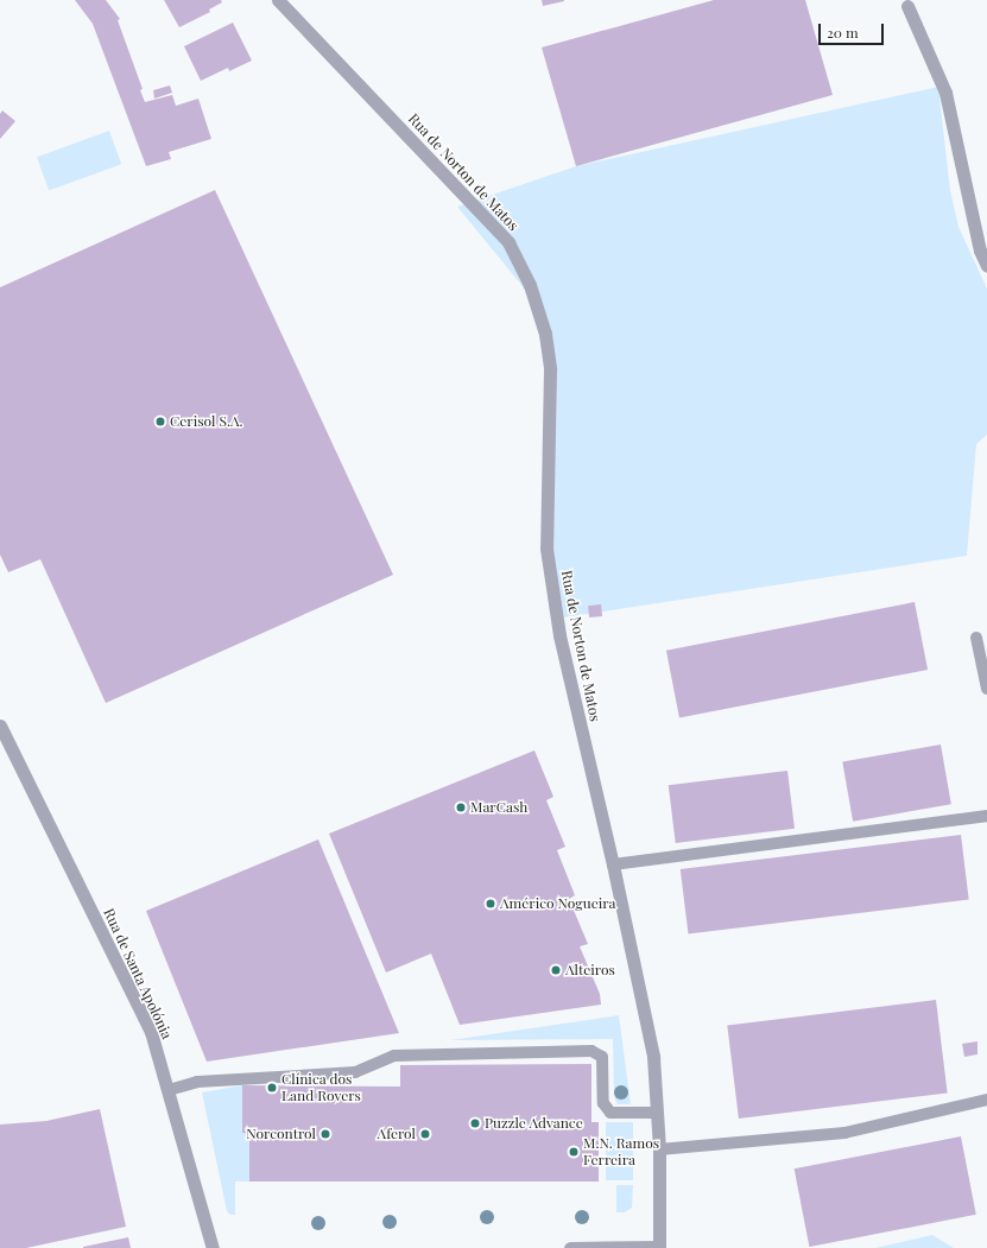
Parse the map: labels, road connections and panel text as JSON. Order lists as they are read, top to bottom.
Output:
{
  "streets": {
    "street": ["Rua de Norton de Matos", "Rua de Santa Apolónia"]
  },
  "places": [
    "Cerisol S.A.",
    "MarCash",
    "Américo Nogueira",
    "Alteiros",
    "Clínica dos Land Rovers",
    "Puzzle Advance",
    "Norcontrol",
    "Aferol",
    "M.N. Ramos Ferreira"
  ],
  "scale_bar": "20 m"
}
